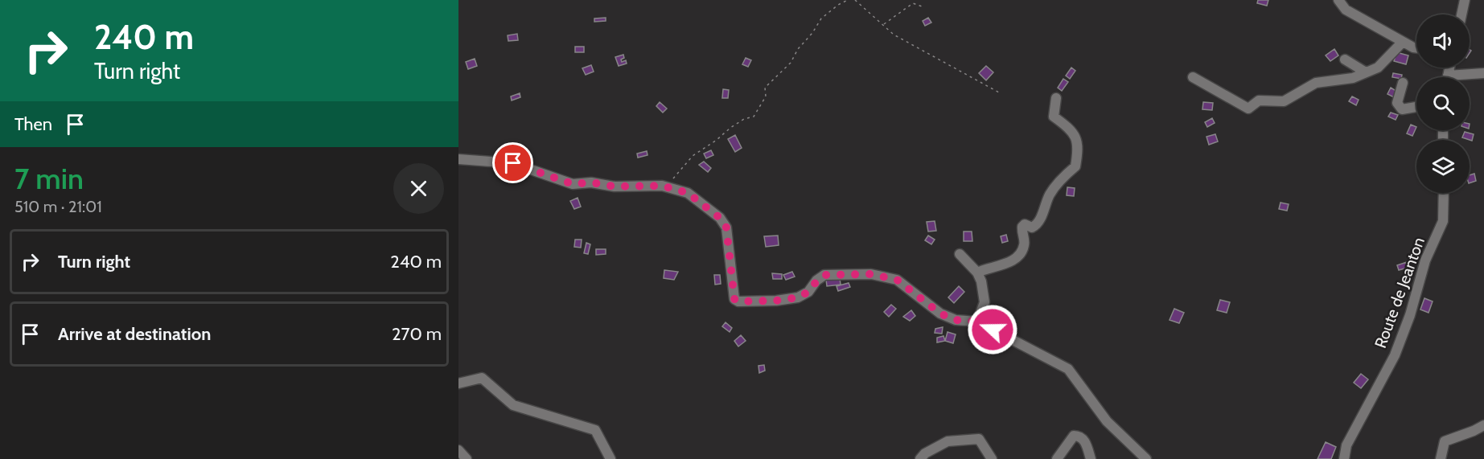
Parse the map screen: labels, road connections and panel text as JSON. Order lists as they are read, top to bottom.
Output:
{
  "streets": {
    "street": ["Route de Jeanton"]
  },
  "page": {
    "turn": ["240 m", "Turn right"],
    "then": "Then",
    "heading": ["7 min", "510 m · 21:01"],
    "list": [
      {
        "name": "Turn right",
        "value": "240 m"
      },
      {
        "name": "Arrive at destination",
        "value": "270 m"
      }
    ]
  }
}
